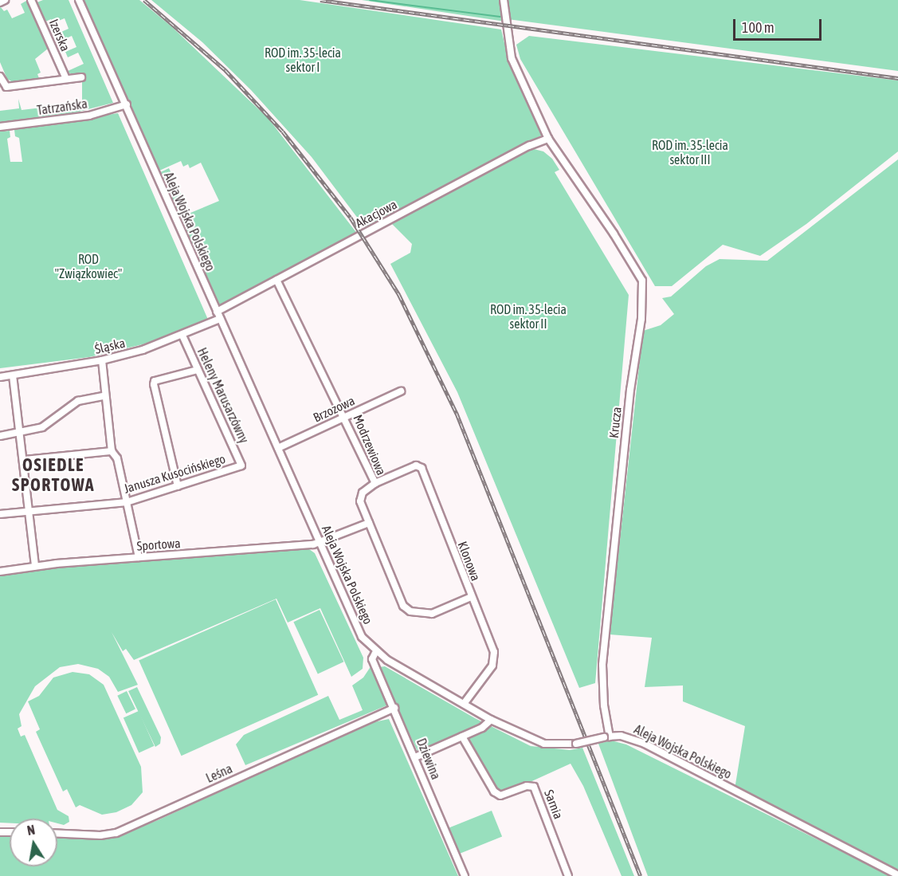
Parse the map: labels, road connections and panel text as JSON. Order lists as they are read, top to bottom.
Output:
{
  "streets": {
    "street": [
      "Izerska",
      "Tatrzańska",
      "Akacjowa",
      "Aleja Wojska Polskiego",
      "Śląska",
      "Heleny Marusarzówny",
      "Brzozowa",
      "Krucza",
      "Modrzewiowa",
      "Janusza Kusocińskiego",
      "Sportowa",
      "Klonowa",
      "Dziewina",
      "Leśna",
      "Sarnia"
    ]
  },
  "crossings": [
    ["Tatrzańska", "Aleja Wojska Polskiego"],
    ["Akacjowa", "Aleja Wojska Polskiego"],
    ["Akacjowa", "Krucza"],
    ["Akacjowa", "Modrzewiowa"],
    ["Aleja Wojska Polskiego", "Śląska"],
    ["Aleja Wojska Polskiego", "Brzozowa"],
    ["Aleja Wojska Polskiego", "Krucza"],
    ["Aleja Wojska Polskiego", "Sportowa"],
    ["Aleja Wojska Polskiego", "Klonowa"],
    ["Aleja Wojska Polskiego", "Dziewina"],
    ["Śląska", "Heleny Marusarzówny"],
    ["Heleny Marusarzówny", "Janusza Kusocińskiego"],
    ["Brzozowa", "Modrzewiowa"],
    ["Modrzewiowa", "Sportowa"],
    ["Modrzewiowa", "Klonowa"],
    ["Dziewina", "Leśna"]
  ],
  "districts": ["OSIEDLE SPORTOWA"],
  "parks": [
    "ROD im. 35-lecia sektor I",
    "ROD im. 35-lecia sektor III",
    "ROD \"Związkowiec\"",
    "ROD im. 35-lecia sektor II"
  ],
  "scale_bar": "100 m",
  "north": "top"
}
